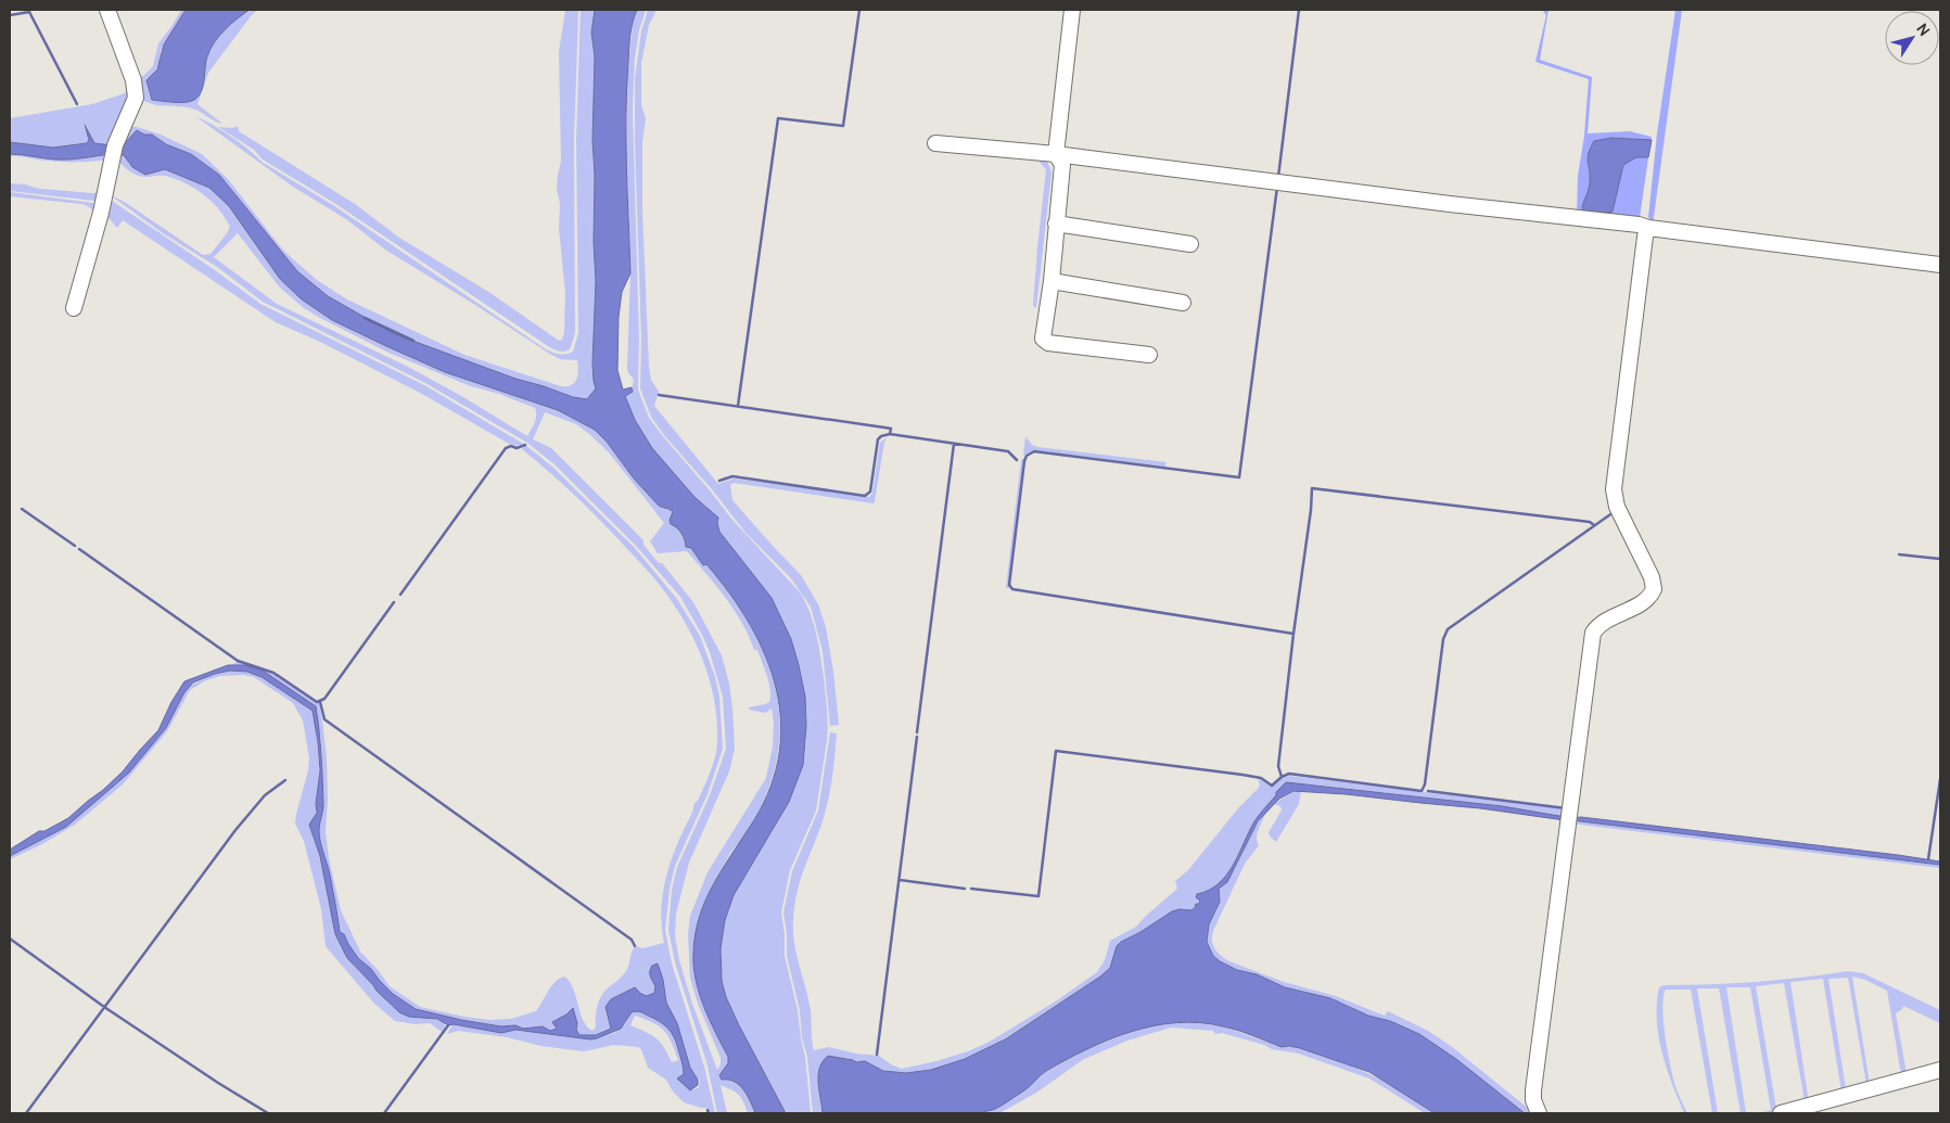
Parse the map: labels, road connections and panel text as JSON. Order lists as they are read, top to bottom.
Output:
{
  "north": "top right"
}
